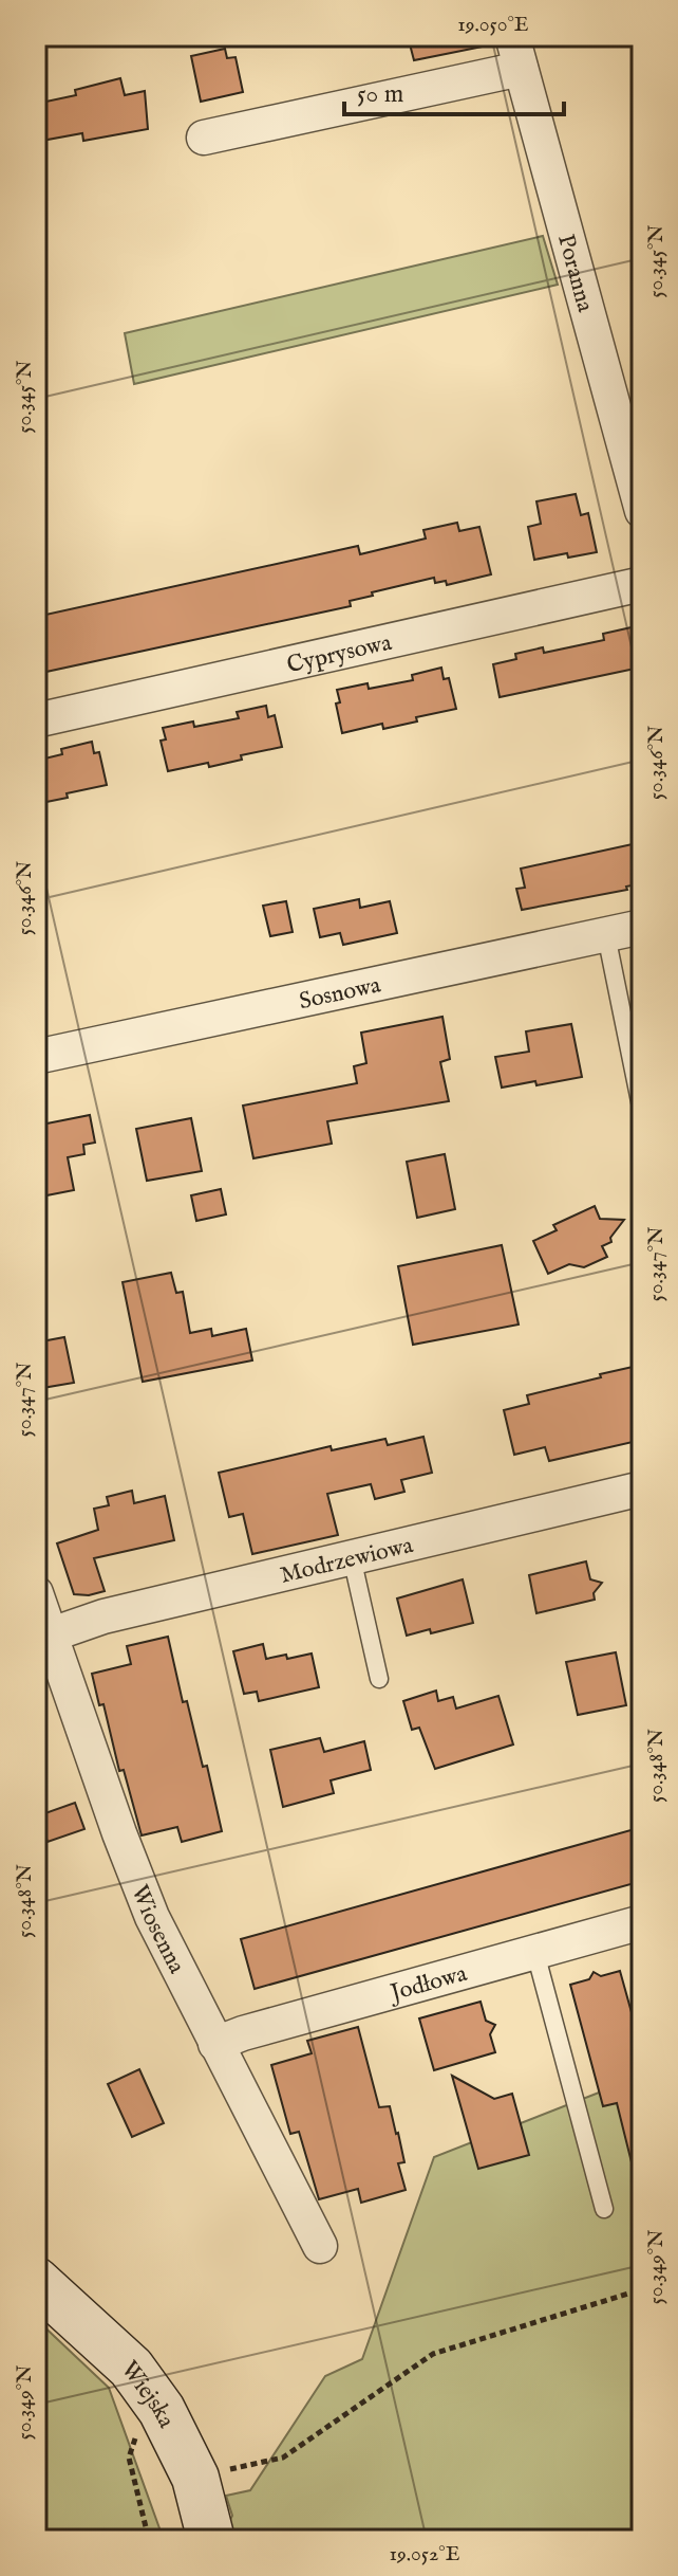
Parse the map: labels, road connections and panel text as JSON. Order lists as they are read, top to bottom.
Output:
{
  "streets": {
    "street": [
      "Poranna",
      "Cyprysowa",
      "Sosnowa",
      "Modrzewiowa",
      "Wiosenna",
      "Jodłowa",
      "Wiejska"
    ]
  },
  "crossings": [
    ["Modrzewiowa", "Wiosenna"],
    ["Wiosenna", "Jodłowa"]
  ],
  "scale_bar": "50 m",
  "coordinates": [
    "19.050°E",
    "50.345°N",
    "50.346°N",
    "50.347°N",
    "50.348°N",
    "50.349°N",
    "19.052°E"
  ]
}
